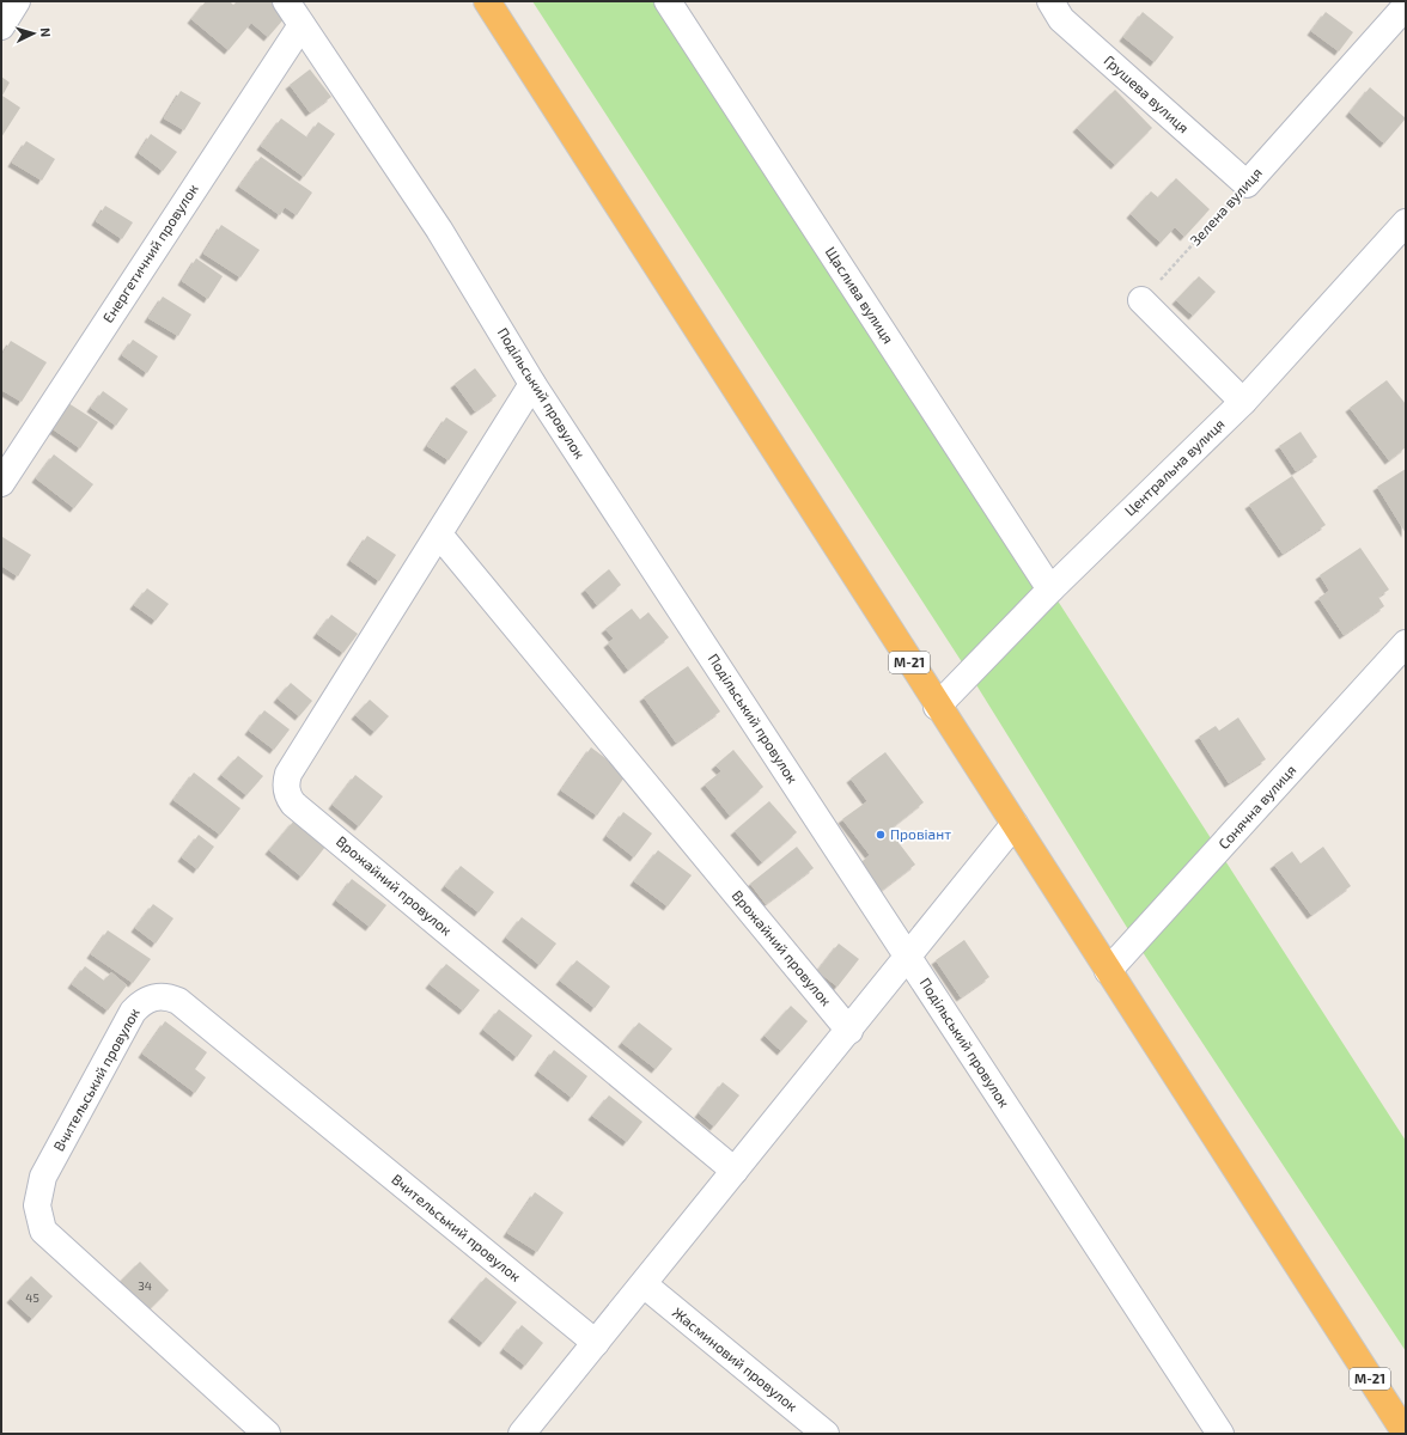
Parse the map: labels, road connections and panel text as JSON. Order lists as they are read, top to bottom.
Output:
{
  "streets": {
    "highway": ["М-21"],
    "street": [
      "Грушева вулиця",
      "Зелена вулиця",
      "Енергетичний провулок",
      "Щаслива вулиця",
      "Подільський провулок",
      "Центральна вулиця",
      "Сонячна вулиця",
      "Врожайний провулок",
      "Вчительський провулок",
      "Жасминовий провулок"
    ]
  },
  "crossings": [
    ["Грушева вулиця", "Зелена вулиця"],
    ["Енергетичний провулок", "Подільський провулок"],
    ["Щаслива вулиця", "Центральна вулиця"],
    ["Подільський провулок", "Врожайний провулок"],
    ["Центральна вулиця", "М-21"],
    ["М-21", "Сонячна вулиця"]
  ],
  "places": ["Провіант"],
  "house_numbers": ["34", "45"],
  "north": "right"
}
